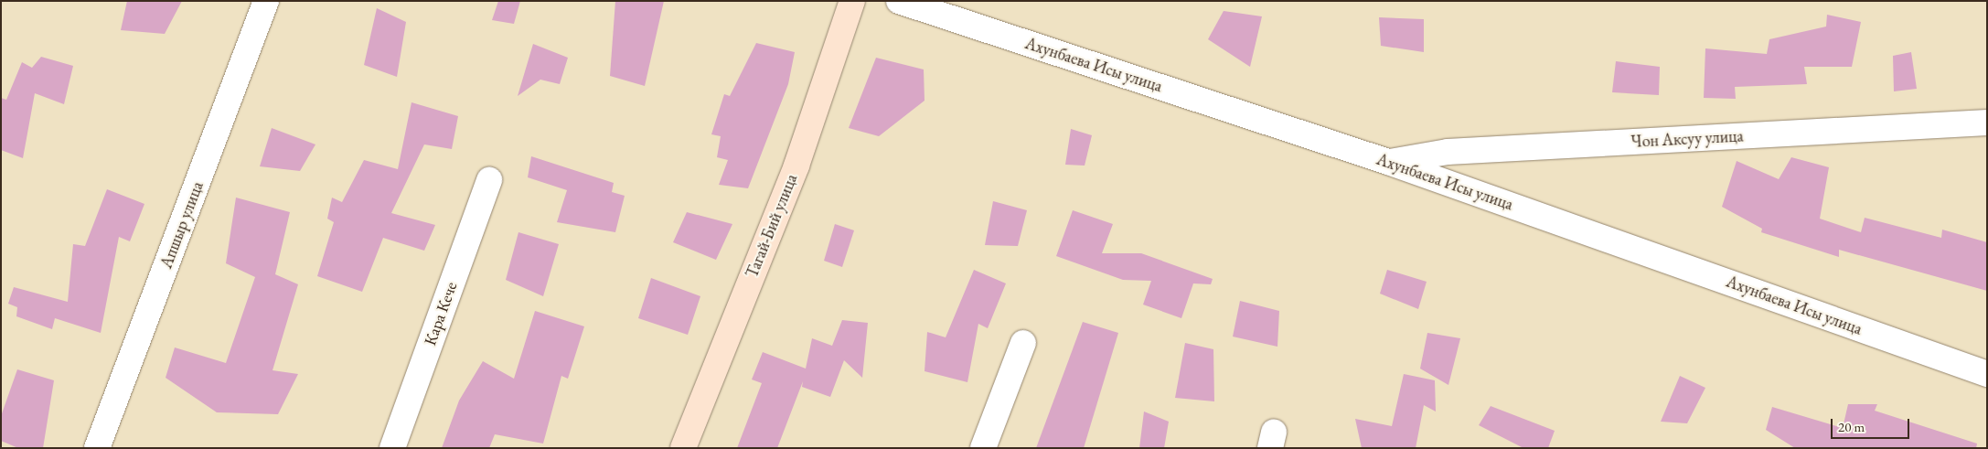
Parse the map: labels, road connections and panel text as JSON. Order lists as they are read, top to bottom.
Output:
{
  "streets": {
    "street": [
      "Ахунбаева Исы улица",
      "Чон Аксуу улица",
      "Апшыр улица",
      "Тагай-Бий улица",
      "Кара Кече"
    ]
  },
  "crossings": [
    ["Ахунбаева Исы улица", "Чон Аксуу улица"]
  ],
  "scale_bar": "20 m"
}
